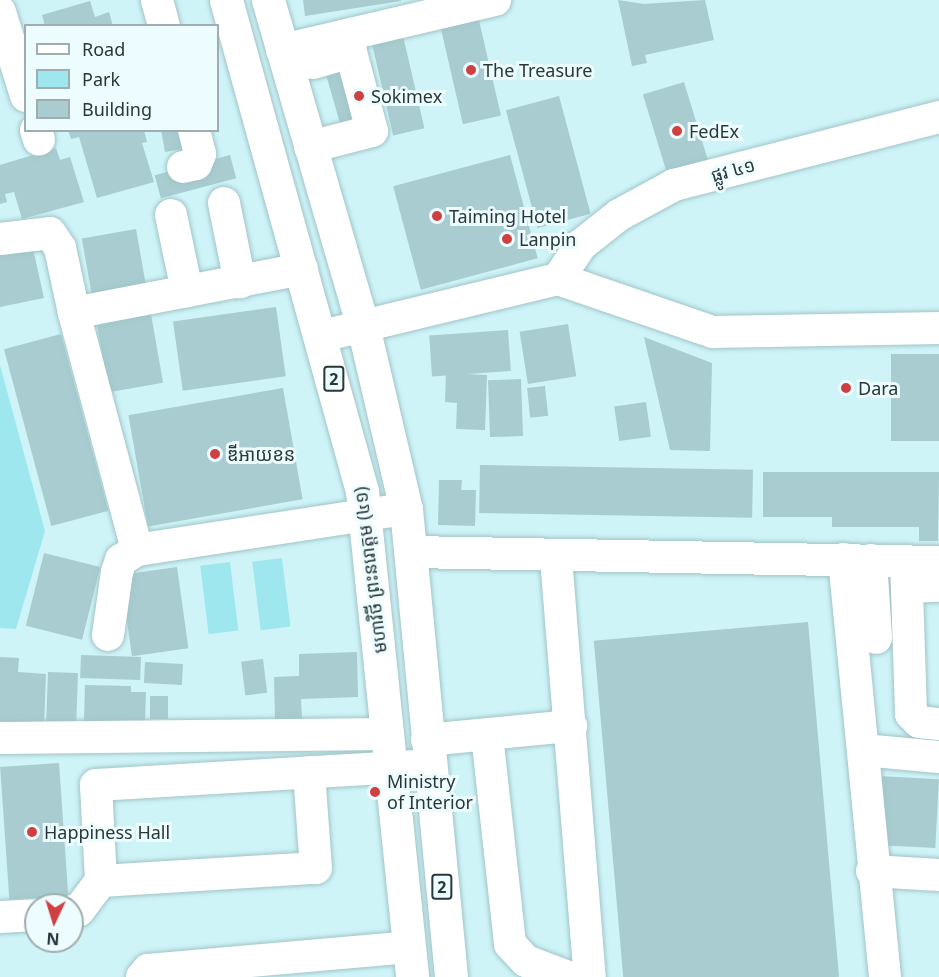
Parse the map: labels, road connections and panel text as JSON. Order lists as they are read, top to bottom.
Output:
{
  "streets": {
    "main road": ["2", "មហាវិថី ព្រះនរោត្តម (៤១)"],
    "street": ["ផ្លូវ ៤១"]
  },
  "places": [
    "The Treasure",
    "Sokimex",
    "FedEx",
    "Taiming Hotel",
    "Lanpin",
    "Dara",
    "ឌីអាយខន",
    "Ministry of Interior",
    "Happiness Hall"
  ],
  "legend": ["Road", "Park", "Building"],
  "north": "bottom"
}
